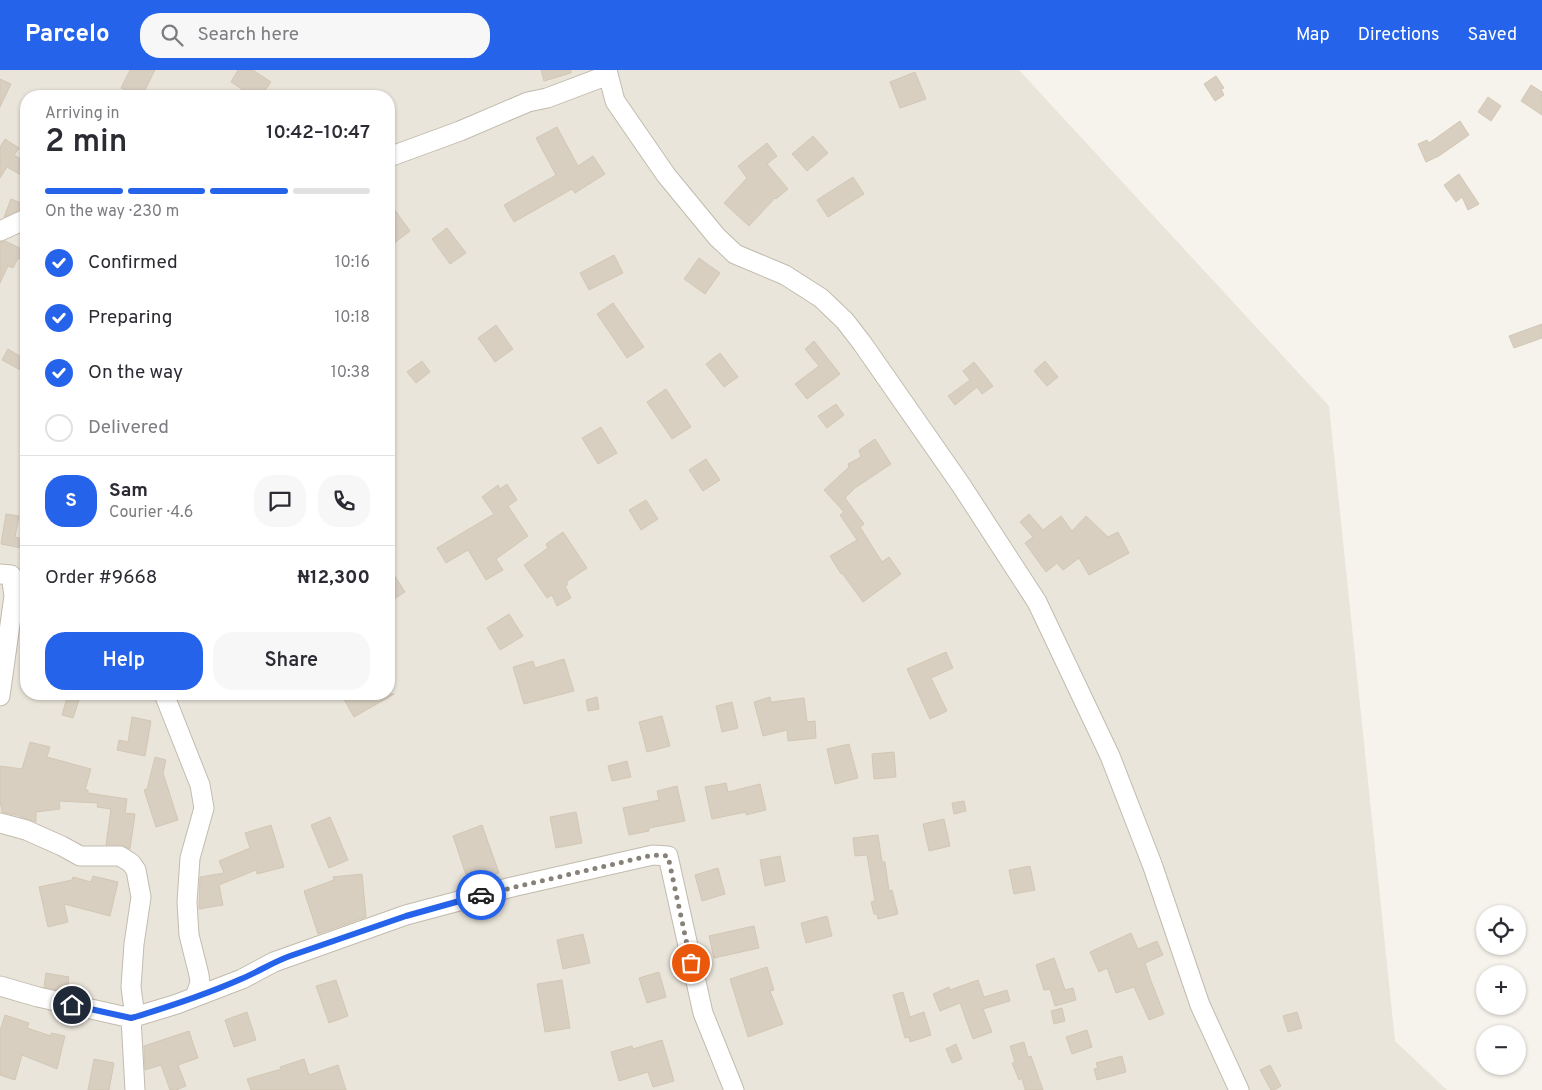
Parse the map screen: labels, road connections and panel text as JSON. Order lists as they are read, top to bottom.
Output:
{
  "page": {
    "header": "Parcelo",
    "search": "Search here",
    "nav": ["Map", "Directions", "Saved"],
    "heading": ["2 min", "Arriving in", "10:42–10:47"],
    "panel": [
      "Sam",
      "Courier · 4.6",
      "Order #9668",
      "₦12,300"
    ],
    "bar": "On the way · 230 m",
    "list": [
      ["Confirmed", "10:16"],
      ["Preparing", "10:18"],
      ["On the way", "10:38"],
      "Delivered"
    ],
    "round": "S",
    "buttons": ["Help", "Share"],
    "map_buttons": ["+", "−"]
  }
}
